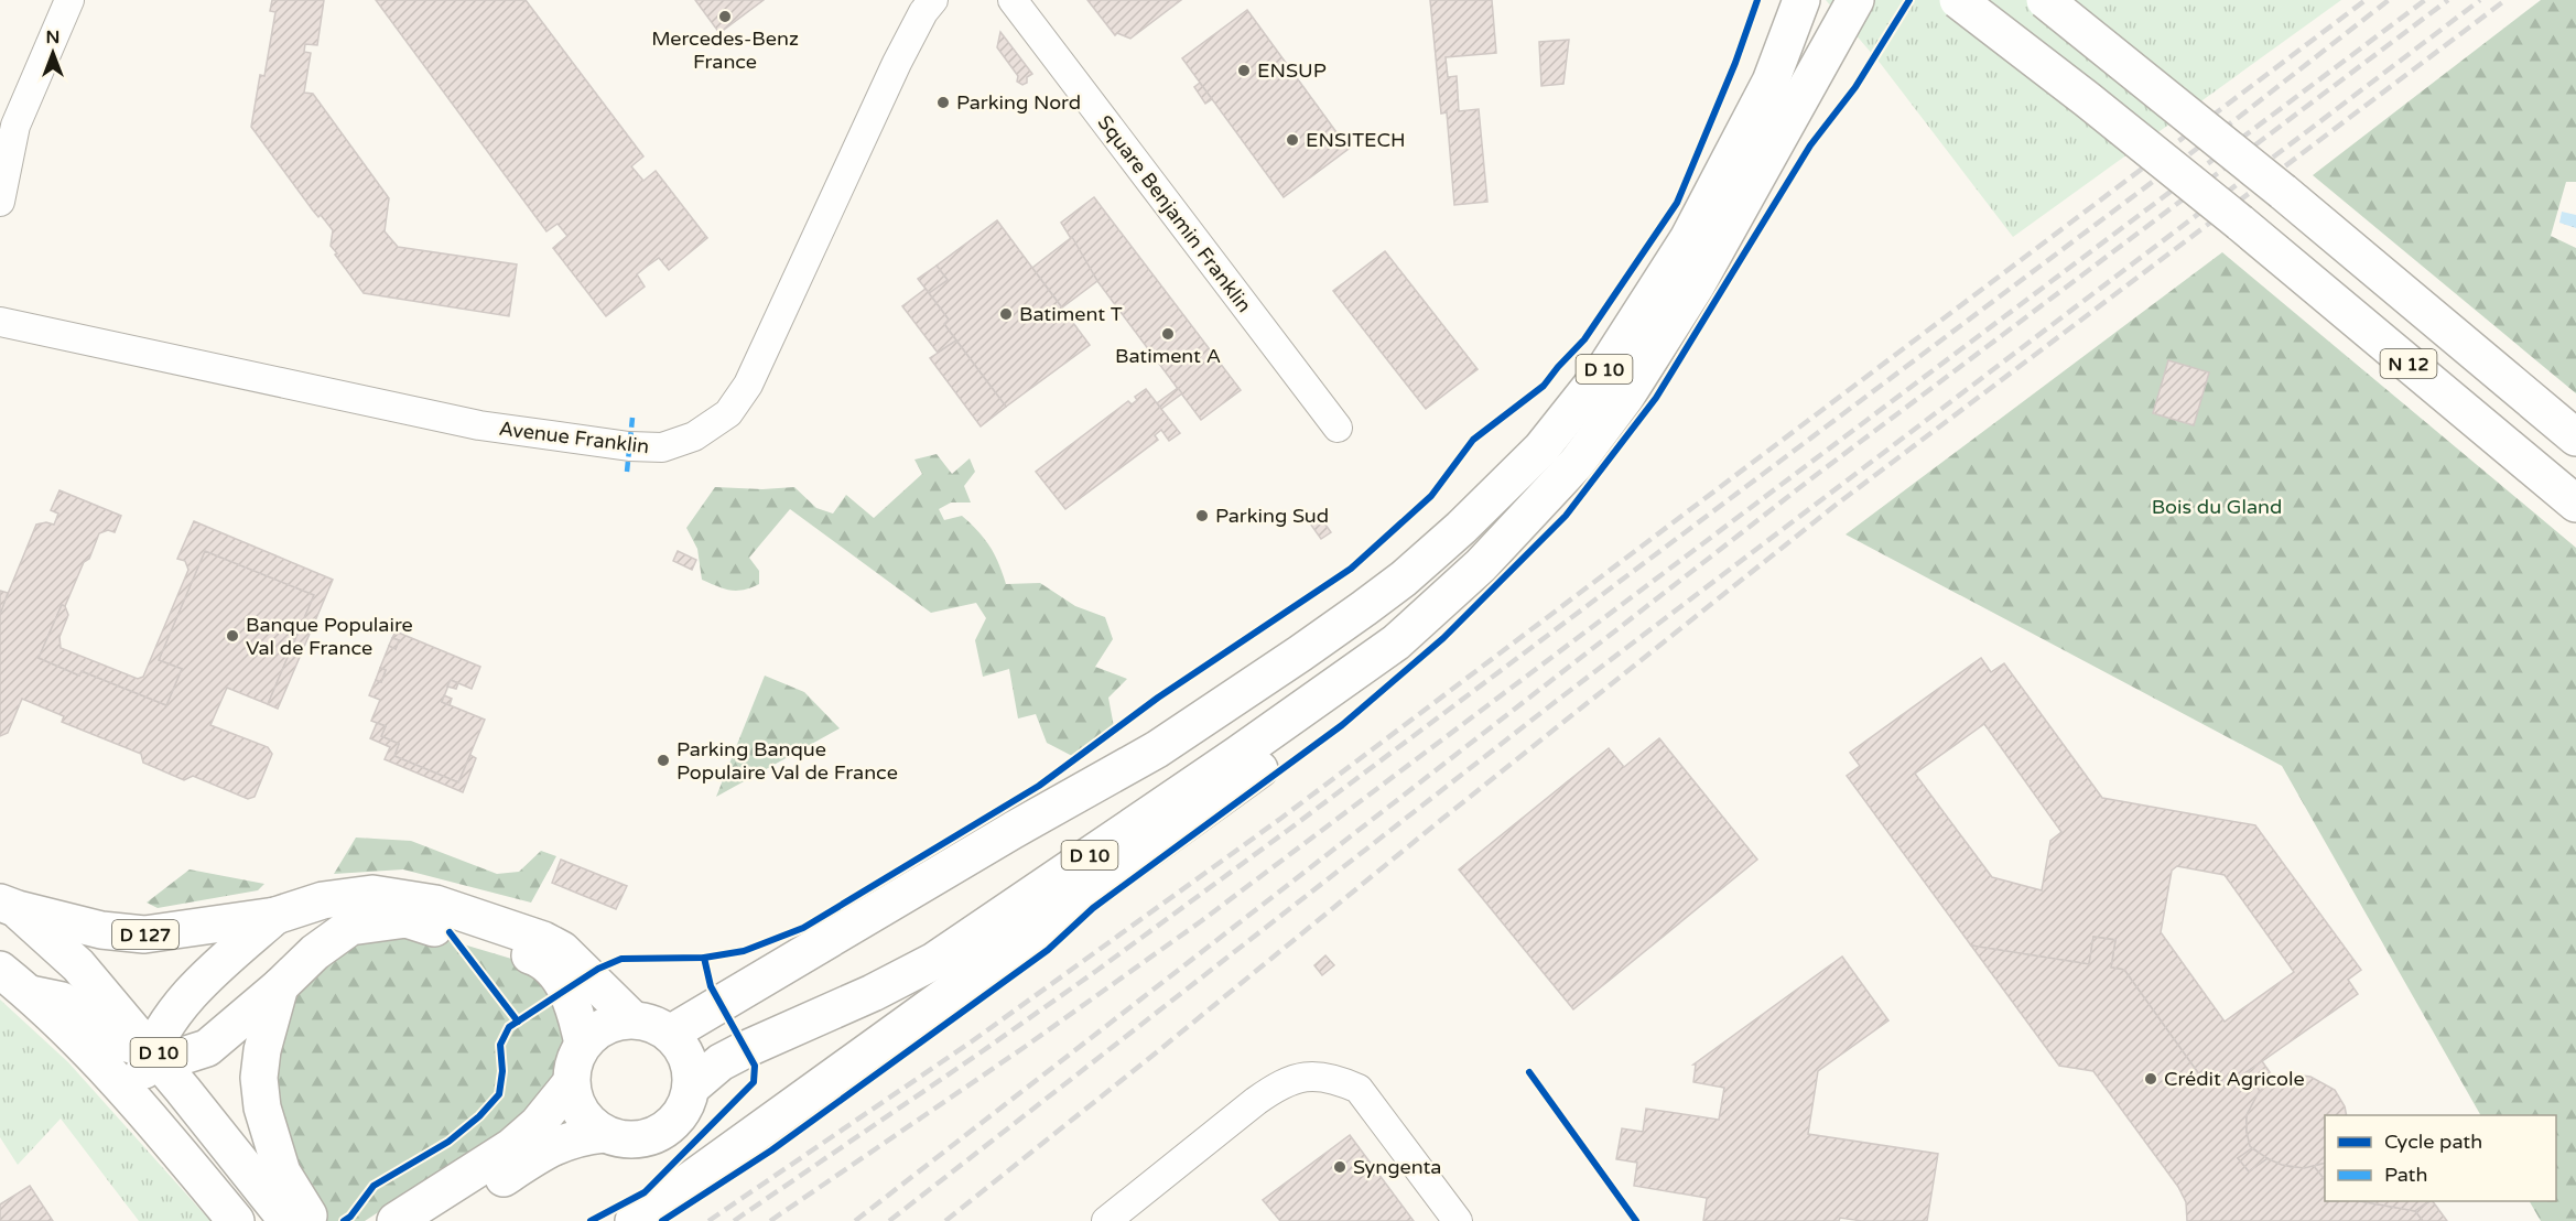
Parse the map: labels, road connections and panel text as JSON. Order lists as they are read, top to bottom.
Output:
{
  "streets": {
    "main road": ["N 12", "D 10", "D 127"],
    "street": ["Square Benjamin Franklin", "Avenue Franklin"]
  },
  "crossings": [
    ["D 10", "D 127"]
  ],
  "parks": ["Bois du Gland"],
  "places": [
    "Mercedes-Benz France",
    "ENSUP",
    "Parking Nord",
    "ENSITECH",
    "Batiment T",
    "Batiment A",
    "Parking Sud",
    "Banque Populaire Val de France",
    "Parking Banque Populaire Val de France",
    "Crédit Agricole",
    "Syngenta"
  ],
  "legend": ["Cycle path", "Path"],
  "north": "top"
}
